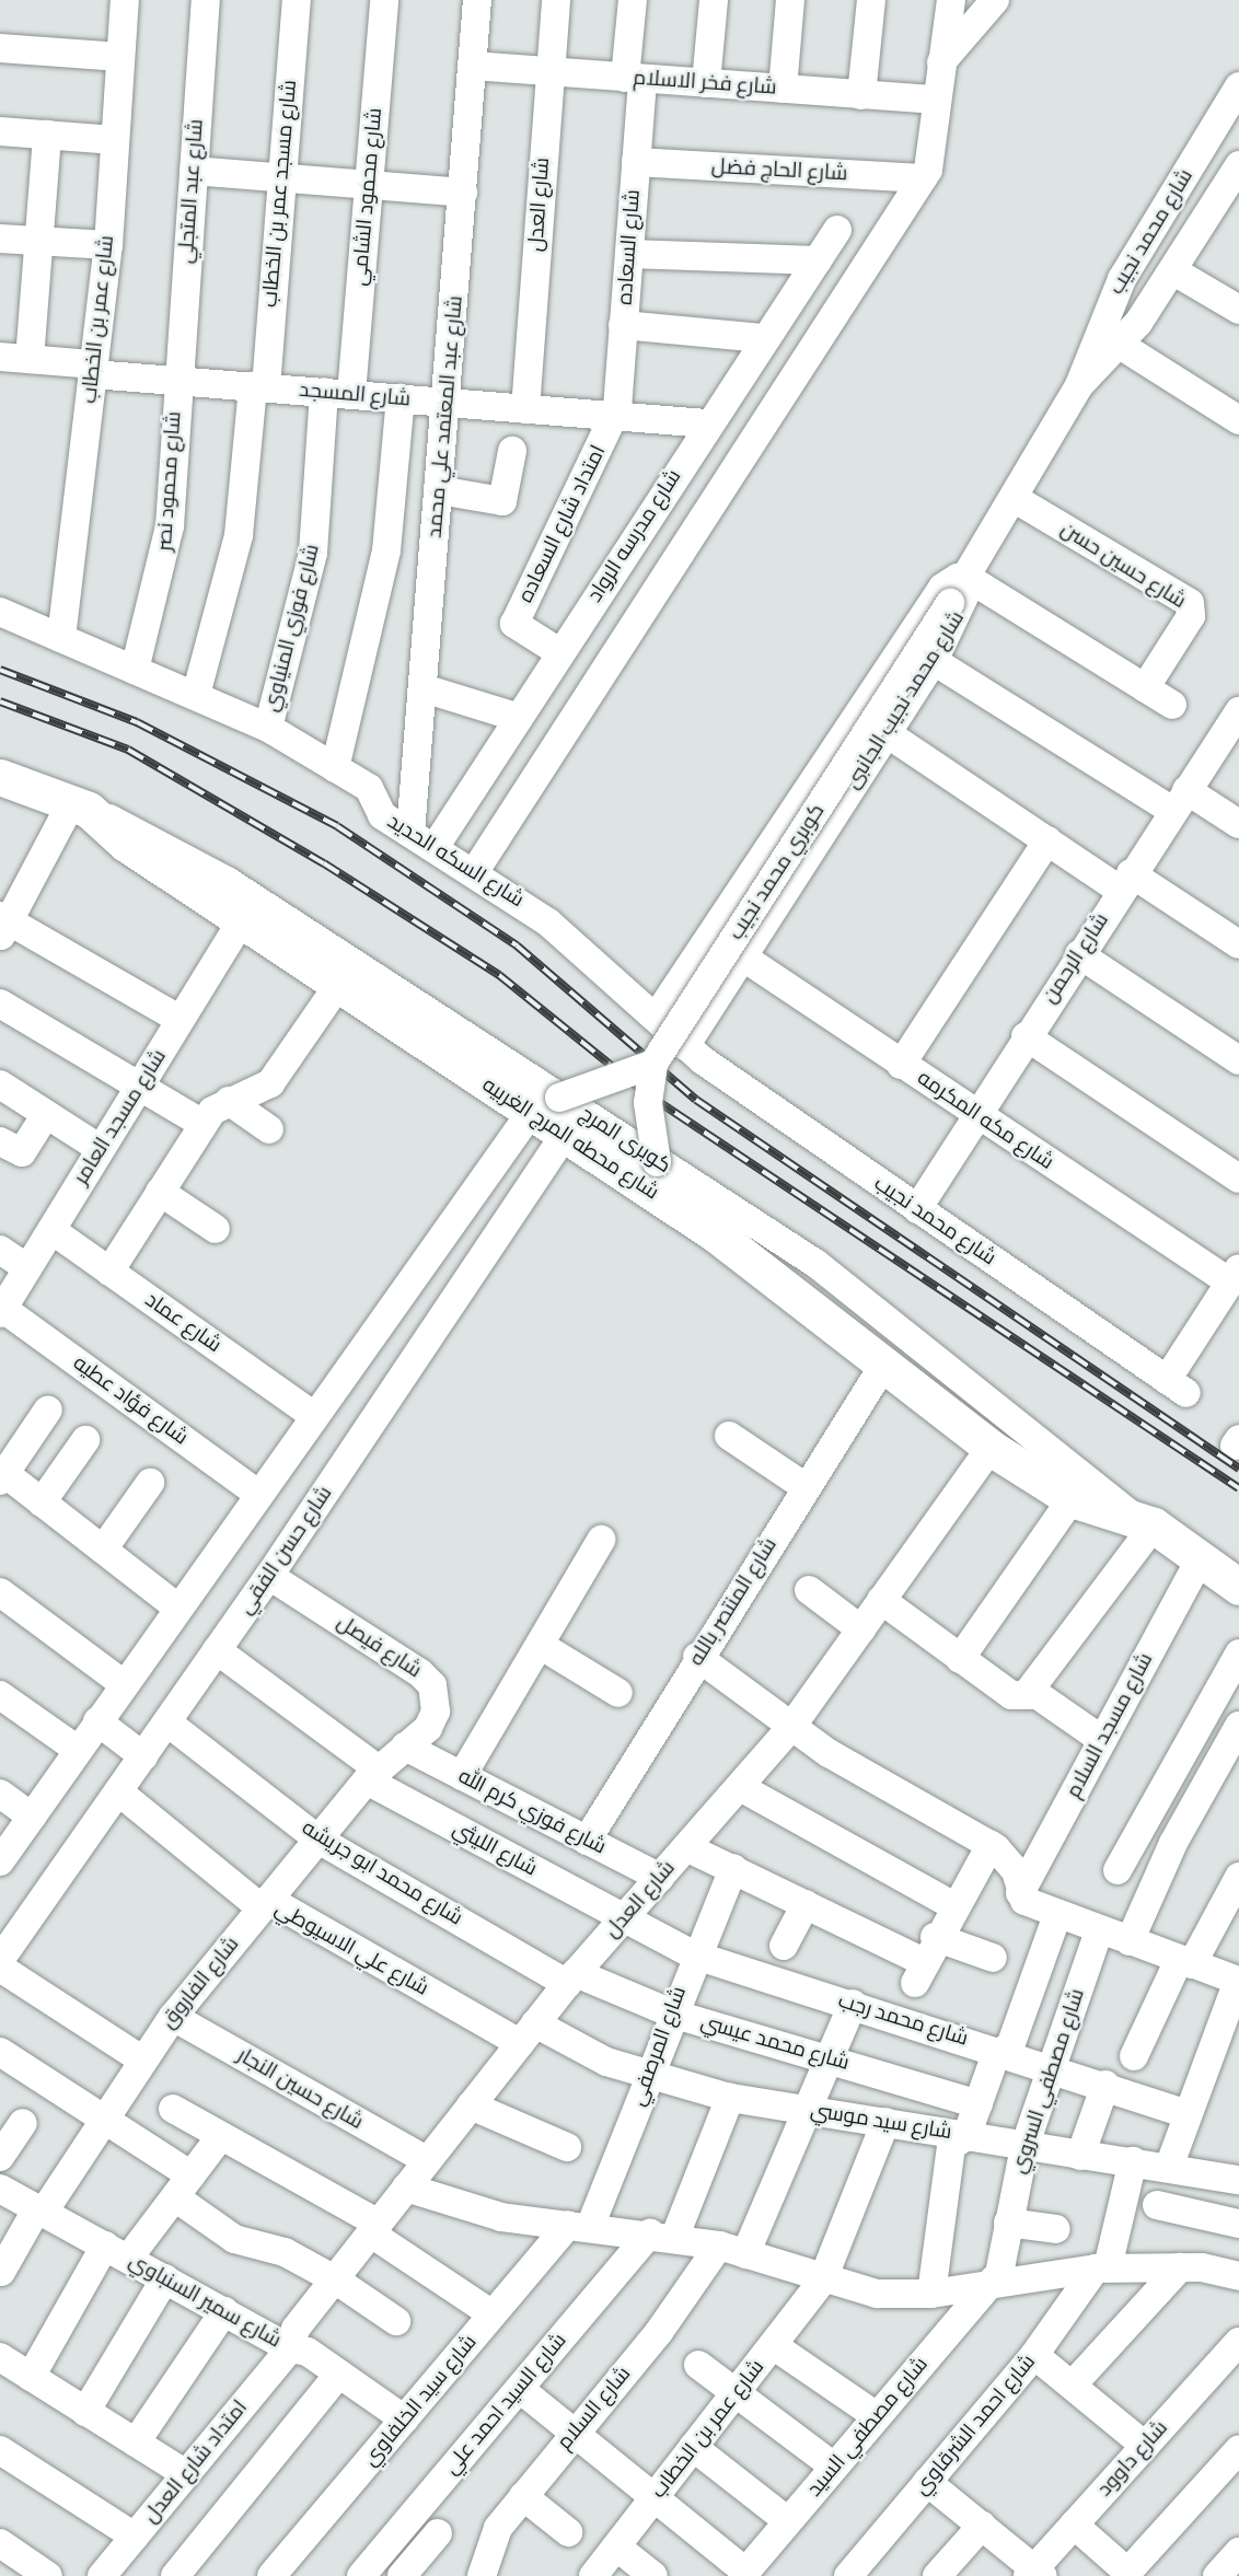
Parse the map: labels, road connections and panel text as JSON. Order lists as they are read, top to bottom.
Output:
{
  "streets": {
    "main road": ["شارع محطه المرج الغربيه"],
    "street": [
      "شارع فخر الاسلام",
      "شارع الحاج فضل",
      "شارع عبد المتجلي",
      "شارع مسجد عمر بن الخطاب",
      "شارع محمود الشامي",
      "شارع العدل",
      "شارع محمد نجيب",
      "شارع السعاده",
      "شارع عمر بن الخطاب",
      "شارع المسجد",
      "شارع عبد المعتمد علي محمد",
      "شارع محمود نصر",
      "امتداد شارع السعاده",
      "شارع مدرسه الرواد",
      "شارع حسين حسن",
      "شارع فوزي المنياوي",
      "شارع محمد نجيب الجانبى",
      "شارع السكه الحديد",
      "كوبري محمد نجيب",
      "شارع الرحمن",
      "شارع مسجد العامر",
      "شارع مكه المكرمه",
      "كوبرى المرج",
      "شارع عماد",
      "شارع فؤاد عطيه",
      "شارع حسن الفقي",
      "شارع المنتصر بالله",
      "شارع فيصل",
      "شارع مسجد السلام",
      "شارع فوزي كرم الله",
      "شارع الليثي",
      "شارع محمد ابو جريشه",
      "شارع علي الاسيوطي",
      "شارع الفاروق",
      "شارع محمد رجب",
      "شارع محمد عيسي",
      "شارع المرصفي",
      "شارع مصطفي السروي",
      "شارع حسين النجار",
      "شارع سيد موسي",
      "شارع سمير السنباوي",
      "شارع سيد الخلفاوي",
      "شارع السيد احمد علي",
      "شارع السلام",
      "شارع احمد الشرقاوي",
      "شارع مصطفي السيد",
      "شارع داوود",
      "امتداد شارع العدل"
    ]
  },
  "crossings": [
    ["شارع فخر الاسلام", "شارع العدل"],
    ["شارع فخر الاسلام", "شارع السعاده"],
    ["شارع فخر الاسلام", "شارع عبد المعتمد علي محمد"],
    ["شارع الحاج فضل", "شارع السعاده"],
    ["شارع عبد المتجلي", "شارع المسجد"],
    ["شارع عبد المتجلي", "شارع محمود نصر"],
    ["شارع مسجد عمر بن الخطاب", "شارع المسجد"],
    ["شارع مسجد عمر بن الخطاب", "شارع السكه الحديد"],
    ["شارع محمود الشامي", "شارع المسجد"],
    ["شارع محمود الشامي", "شارع فوزي المنياوي"],
    ["شارع العدل", "شارع المسجد"],
    ["شارع العدل", "شارع محطه المرج الغربيه"],
    ["شارع العدل", "شارع فوزي كرم الله"],
    ["شارع العدل", "شارع الليثي"],
    ["شارع العدل", "شارع محمد ابو جريشه"],
    ["شارع العدل", "شارع علي الاسيوطي"],
    ["شارع العدل", "شارع محمد رجب"],
    ["شارع العدل", "شارع محمد عيسي"],
    ["شارع العدل", "شارع حسين النجار"],
    ["شارع العدل", "شارع سيد موسي"],
    ["شارع العدل", "شارع سمير السنباوي"],
    ["شارع العدل", "امتداد شارع العدل"],
    ["شارع محمد نجيب", "شارع حسين حسن"],
    ["شارع محمد نجيب", "شارع محمد نجيب الجانبى"],
    ["شارع محمد نجيب", "شارع السكه الحديد"],
    ["شارع محمد نجيب", "كوبري محمد نجيب"],
    ["شارع محمد نجيب", "شارع الرحمن"],
    ["شارع محمد نجيب", "شارع مكه المكرمه"],
    ["شارع السعاده", "شارع المسجد"],
    ["شارع السعاده", "امتداد شارع السعاده"],
    ["شارع عمر بن الخطاب", "شارع المسجد"],
    ["شارع عمر بن الخطاب", "شارع السكه الحديد"],
    ["شارع عمر بن الخطاب", "شارع سيد موسي"],
    ["شارع المسجد", "شارع عبد المعتمد علي محمد"],
    ["شارع المسجد", "شارع محمود نصر"],
    ["شارع المسجد", "امتداد شارع السعاده"],
    ["شارع المسجد", "شارع مدرسه الرواد"],
    ["شارع المسجد", "شارع فوزي المنياوي"],
    ["شارع عبد المعتمد علي محمد", "شارع مدرسه الرواد"],
    ["شارع عبد المعتمد علي محمد", "شارع السكه الحديد"],
    ["شارع محمود نصر", "شارع السكه الحديد"],
    ["امتداد شارع السعاده", "شارع مدرسه الرواد"],
    ["شارع مدرسه الرواد", "شارع السكه الحديد"],
    ["شارع فوزي المنياوي", "شارع السكه الحديد"],
    ["شارع محمد نجيب الجانبى", "شارع السكه الحديد"],
    ["شارع محمد نجيب الجانبى", "شارع مكه المكرمه"],
    ["كوبري محمد نجيب", "كوبرى المرج"],
    ["شارع الرحمن", "شارع مكه المكرمه"],
    ["شارع مسجد العامر", "شارع محطه المرج الغربيه"],
    ["شارع مسجد العامر", "شارع عماد"],
    ["شارع مسجد العامر", "شارع فؤاد عطيه"],
    ["شارع محطه المرج الغربيه", "كوبرى المرج"],
    ["شارع محطه المرج الغربيه", "شارع حسن الفقي"],
    ["شارع محطه المرج الغربيه", "شارع المنتصر بالله"],
    ["شارع حسن الفقي", "شارع فيصل"],
    ["شارع حسن الفقي", "شارع الليثي"],
    ["شارع حسن الفقي", "شارع محمد ابو جريشه"],
    ["شارع حسن الفقي", "شارع علي الاسيوطي"],
    ["شارع المنتصر بالله", "شارع فوزي كرم الله"],
    ["شارع فيصل", "شارع فوزي كرم الله"],
    ["شارع فيصل", "شارع الليثي"],
    ["شارع فيصل", "شارع الفاروق"],
    ["شارع الليثي", "شارع الفاروق"],
    ["شارع الليثي", "شارع محمد رجب"],
    ["شارع محمد ابو جريشه", "شارع الفاروق"],
    ["شارع محمد ابو جريشه", "شارع محمد عيسي"],
    ["شارع علي الاسيوطي", "شارع الفاروق"],
    ["شارع علي الاسيوطي", "شارع سيد موسي"],
    ["شارع الفاروق", "شارع حسين النجار"],
    ["شارع الفاروق", "شارع سمير السنباوي"],
    ["شارع محمد رجب", "شارع المرصفي"],
    ["شارع محمد رجب", "شارع مصطفي السروي"],
    ["شارع محمد رجب", "شارع السلام"],
    ["شارع محمد عيسي", "شارع المرصفي"],
    ["شارع محمد عيسي", "شارع السلام"],
    ["شارع المرصفي", "شارع سيد موسي"],
    ["شارع المرصفي", "شارع سيد الخلفاوي"],
    ["شارع مصطفي السروي", "شارع سيد موسي"],
    ["شارع مصطفي السروي", "شارع مصطفي السيد"],
    ["شارع سيد موسي", "شارع السيد احمد علي"],
    ["شارع سيد موسي", "شارع السلام"],
    ["شارع سمير السنباوي", "شارع سيد الخلفاوي"],
    ["شارع سمير السنباوي", "امتداد شارع العدل"]
  ]
}
